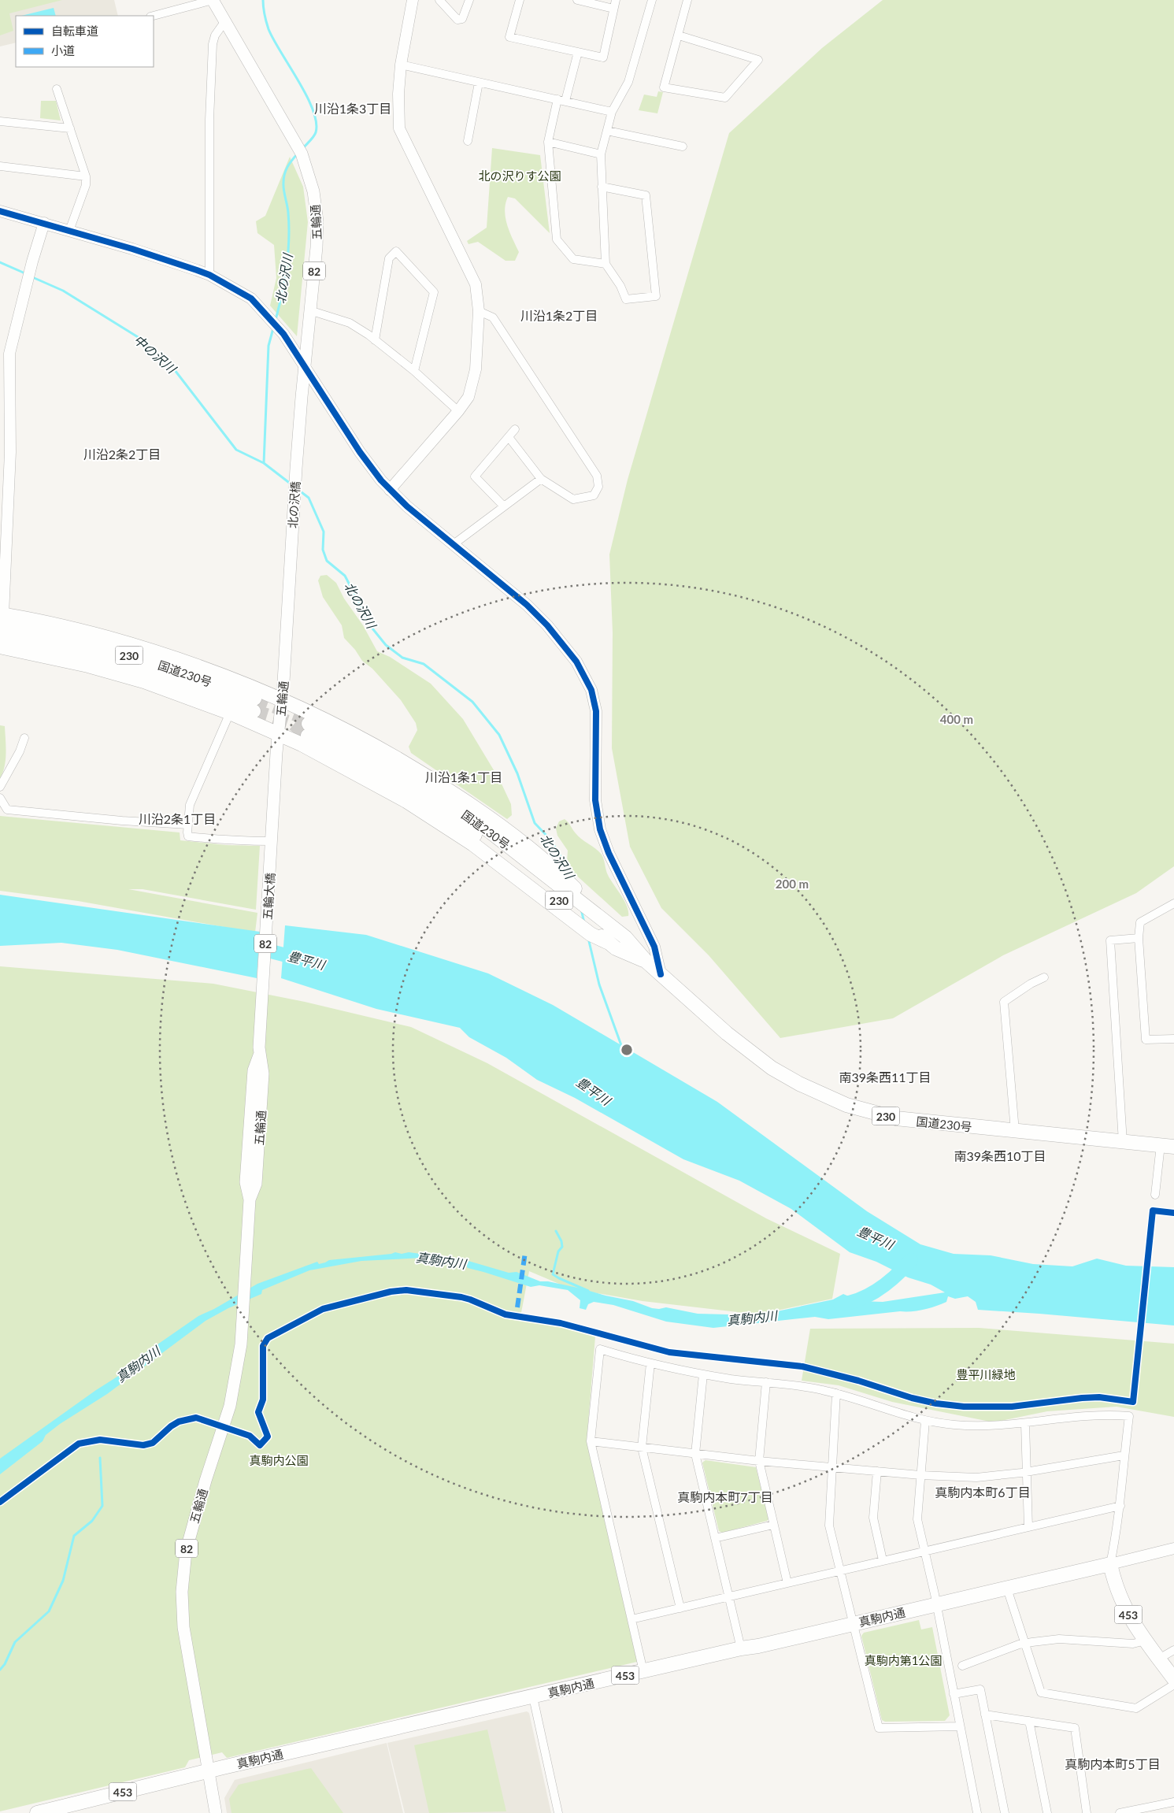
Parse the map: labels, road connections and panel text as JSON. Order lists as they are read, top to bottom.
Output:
{
  "streets": {
    "highway": [
      "230",
      "国道230号",
      "453",
      "真駒内通"
    ],
    "main road": [
      "五輪通",
      "82",
      "北の沢橋",
      "五輪大橋"
    ]
  },
  "crossings": [
    ["五輪通", "北の沢橋"],
    ["五輪通", "230"],
    ["五輪通", "五輪大橋"],
    ["五輪通", "真駒内通"],
    ["230", "国道230号"],
    ["453", "真駒内通"]
  ],
  "districts": [
    "川沿1条3丁目",
    "川沿1条2丁目",
    "川沿2条2丁目",
    "川沿1条1丁目",
    "川沿2条1丁目",
    "南39条西11丁目",
    "南39条西10丁目",
    "真駒内本町6丁目",
    "真駒内本町7丁目",
    "真駒内本町5丁目"
  ],
  "water": [
    "北の沢川",
    "中の沢川",
    "豊平川",
    "真駒内川"
  ],
  "parks": [
    "北の沢りす公園",
    "豊平川緑地",
    "真駒内公園",
    "真駒内第1公園"
  ],
  "legend": ["自転車道", "小道"],
  "rings": ["400 m", "200 m"]
}
